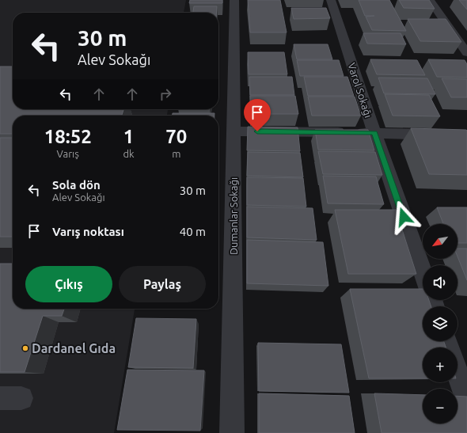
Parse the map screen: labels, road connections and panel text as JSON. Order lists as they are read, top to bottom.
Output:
{
  "streets": {
    "street": ["Varol Sokağı", "Dumanlar Sokağı"]
  },
  "places": ["Dardanel Gıda"],
  "north": "bottom left",
  "page": {
    "turn": ["30 m", "Alev Sokağı"],
    "eta": [
      "18:52",
      "Varış",
      "1",
      "dk",
      "70",
      "m"
    ],
    "list": [
      {
        "name": "Sola dön",
        "note": "Alev Sokağı",
        "value": "30 m"
      },
      {
        "name": "Varış noktası",
        "value": "40 m"
      }
    ],
    "map_buttons": ["+", "−"],
    "buttons": ["Çıkış", "Paylaş"]
  }
}
